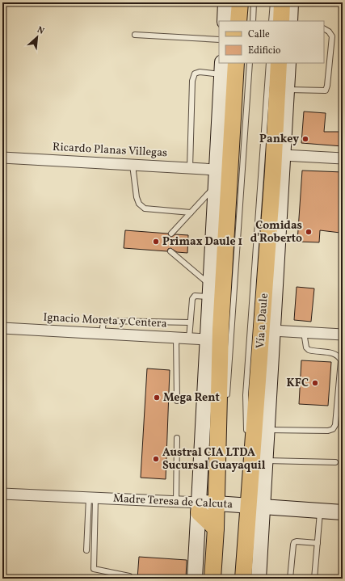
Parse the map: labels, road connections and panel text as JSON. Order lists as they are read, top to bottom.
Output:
{
  "streets": {
    "main road": ["Vía a Daule", "Madre Teresa de Calcuta"],
    "street": ["Ricardo Planas Villegas", "Ignacio Moreta y Centera"]
  },
  "crossings": [
    ["Vía a Daule", "Madre Teresa de Calcuta"]
  ],
  "places": [
    "Pankey",
    "Comidas d'Roberto",
    "Primax Daule 1",
    "KFC",
    "Mega Rent",
    "Austral CIA LTDA Sucursal Guayaquil"
  ],
  "legend": ["Calle", "Edificio"],
  "north": "top right"
}
